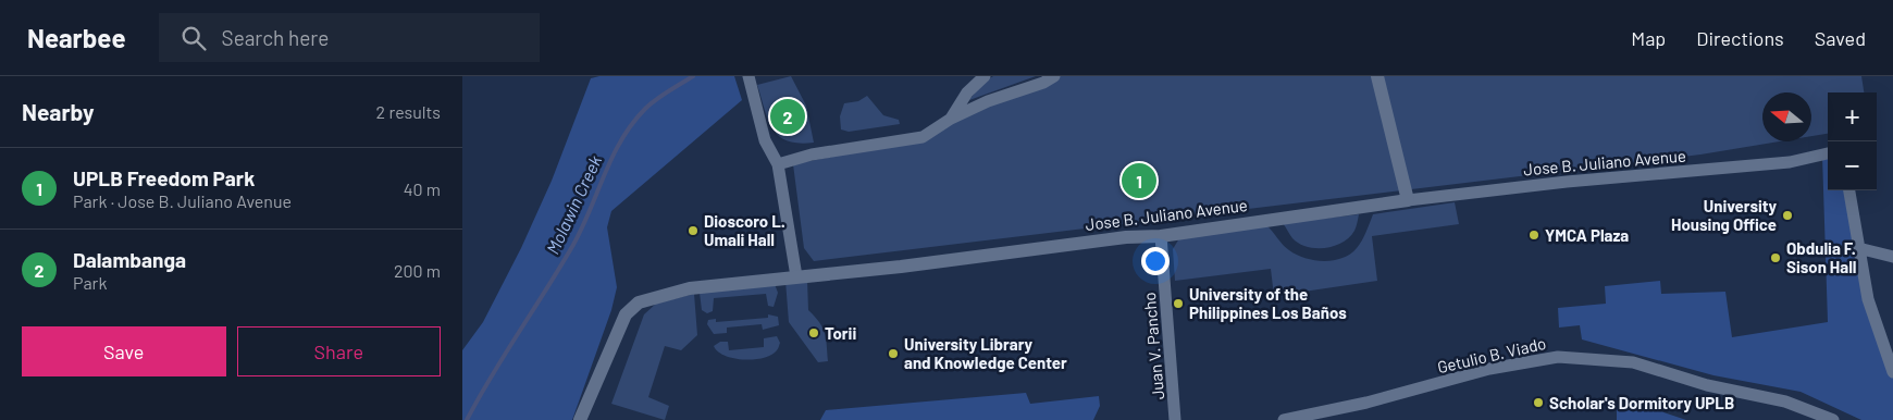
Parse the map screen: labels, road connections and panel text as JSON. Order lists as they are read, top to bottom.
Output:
{
  "streets": {
    "street": ["Jose B. Juliano Avenue", "Juan V. Pancho", "Getulio B. Viado"]
  },
  "crossings": [
    ["Jose B. Juliano Avenue", "Juan V. Pancho"]
  ],
  "water": ["Molawin Creek"],
  "places": [
    "University Housing Office",
    "Dioscoro L. Umali Hall",
    "YMCA Plaza",
    "Obdulia F. Sison Hall",
    "University of the Philippines Los Baños",
    "Torii",
    "University Library and Knowledge Center",
    "Scholar's Dormitory UPLB"
  ],
  "north": "left",
  "page": {
    "header": "Nearbee",
    "search": "Search here",
    "nav": ["Map", "Directions", "Saved"],
    "heading": ["Nearby", "2 results"],
    "map_buttons": ["+", "−"],
    "pins": ["2", "1"],
    "list": [
      {
        "mark": "1",
        "name": "UPLB Freedom Park",
        "note": "Park · Jose B. Juliano Avenue",
        "value": "40 m"
      },
      {
        "mark": "2",
        "name": "Dalambanga",
        "note": "Park",
        "value": "200 m"
      }
    ],
    "buttons": ["Save", "Share"]
  }
}
